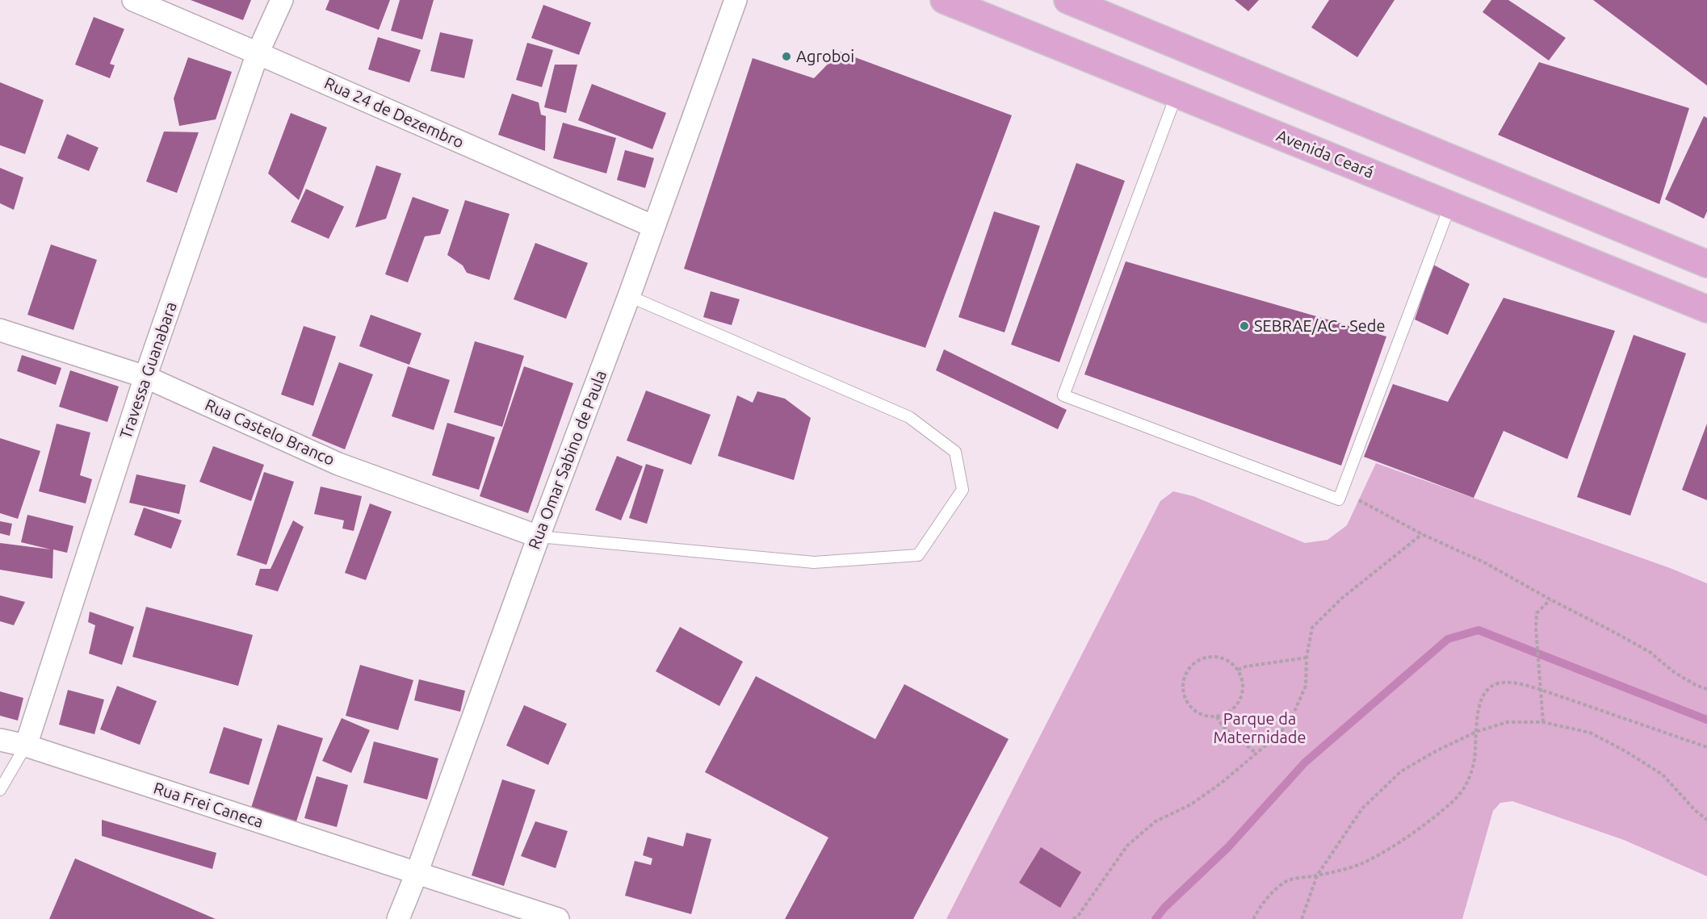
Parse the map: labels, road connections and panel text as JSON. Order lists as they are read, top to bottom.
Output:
{
  "streets": {
    "main road": ["Avenida Ceará"],
    "street": [
      "Rua 24 de Dezembro",
      "Travessa Guanabara",
      "Rua Castelo Branco",
      "Rua Omar Sabino de Paula",
      "Rua Frei Caneca"
    ]
  },
  "crossings": [
    ["Rua 24 de Dezembro", "Travessa Guanabara"],
    ["Rua 24 de Dezembro", "Rua Omar Sabino de Paula"],
    ["Travessa Guanabara", "Rua Castelo Branco"],
    ["Travessa Guanabara", "Rua Frei Caneca"],
    ["Rua Castelo Branco", "Rua Omar Sabino de Paula"],
    ["Rua Omar Sabino de Paula", "Rua Frei Caneca"]
  ],
  "parks": ["Parque da Maternidade"],
  "places": ["Agroboi", "SEBRAE/AC - Sede"]
}
